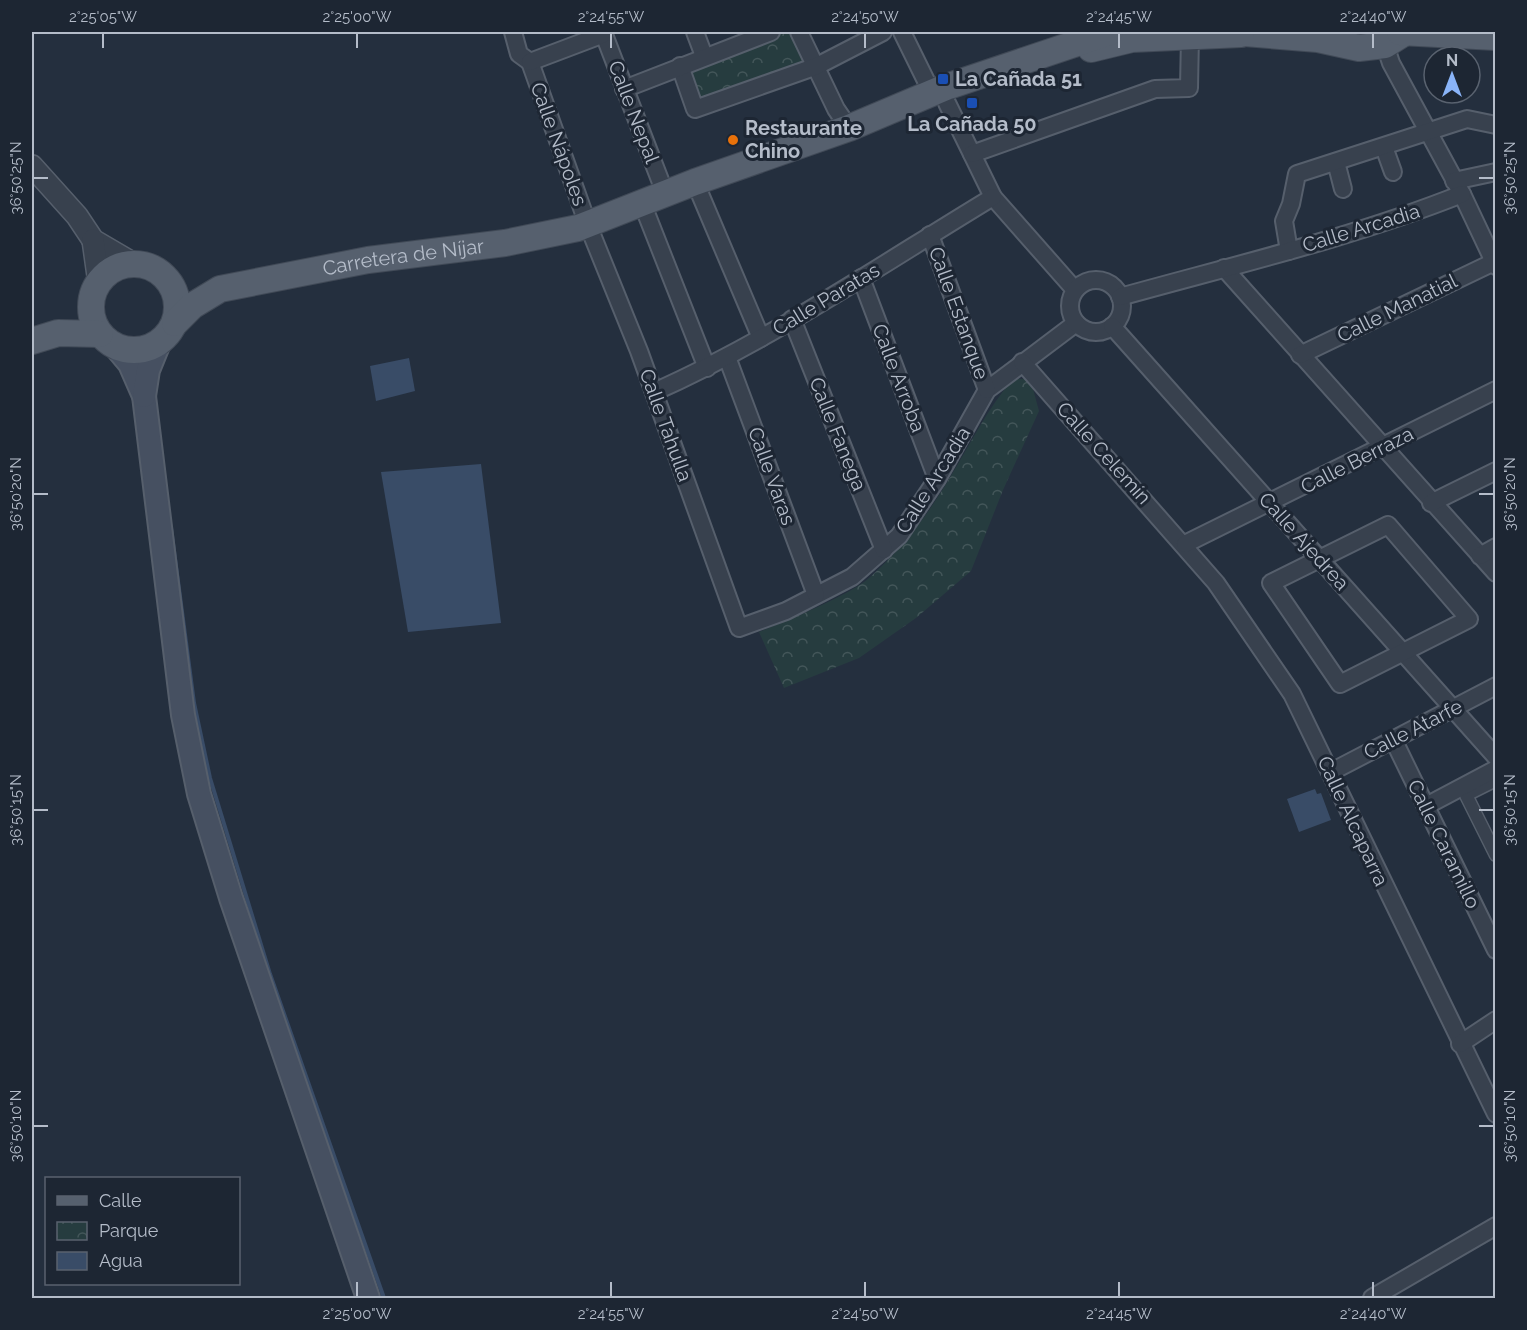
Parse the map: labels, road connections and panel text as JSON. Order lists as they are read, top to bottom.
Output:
{
  "streets": {
    "main road": ["Carretera de Níjar"],
    "street": [
      "Calle Nepal",
      "Calle Nápoles",
      "Calle Arcadia",
      "Calle Paratas",
      "Calle Manatial",
      "Calle Estanque",
      "Calle Arroba",
      "Calle Tahulla",
      "Calle Fanega",
      "Calle Celemín",
      "Calle Berraza",
      "Calle Varas",
      "Calle Ajedrea",
      "Calle Atarfe",
      "Calle Alcaparra",
      "Calle Caramillo"
    ]
  },
  "crossings": [
    ["Calle Nepal", "Carretera de Níjar"],
    ["Calle Nápoles", "Carretera de Níjar"],
    ["Calle Nápoles", "Calle Tahulla"],
    ["Calle Arcadia", "Calle Estanque"],
    ["Calle Arcadia", "Calle Arroba"],
    ["Calle Arcadia", "Calle Tahulla"],
    ["Calle Arcadia", "Calle Fanega"],
    ["Calle Arcadia", "Calle Celemín"],
    ["Calle Arcadia", "Calle Varas"],
    ["Calle Arcadia", "Calle Ajedrea"],
    ["Carretera de Níjar", "Calle Tahulla"],
    ["Calle Paratas", "Calle Estanque"],
    ["Calle Paratas", "Calle Arroba"],
    ["Calle Paratas", "Calle Tahulla"],
    ["Calle Paratas", "Calle Fanega"],
    ["Calle Paratas", "Calle Varas"],
    ["Calle Celemín", "Calle Berraza"],
    ["Calle Celemín", "Calle Alcaparra"],
    ["Calle Berraza", "Calle Ajedrea"],
    ["Calle Berraza", "Calle Alcaparra"],
    ["Calle Ajedrea", "Calle Atarfe"],
    ["Calle Atarfe", "Calle Alcaparra"],
    ["Calle Atarfe", "Calle Caramillo"]
  ],
  "places": {
    "transit": ["La Cañada 51", "La Cañada 50"],
    "other": ["Restaurante Chino"]
  },
  "legend": ["Calle", "Parque", "Agua"],
  "north": "top",
  "coordinates": [
    "2°25'05\"W",
    "2°25'00\"W",
    "2°24'55\"W",
    "2°24'50\"W",
    "2°24'45\"W",
    "2°24'40\"W",
    "36°50'25\"N",
    "36°50'20\"N",
    "36°50'15\"N",
    "36°50'10\"N"
  ]
}
